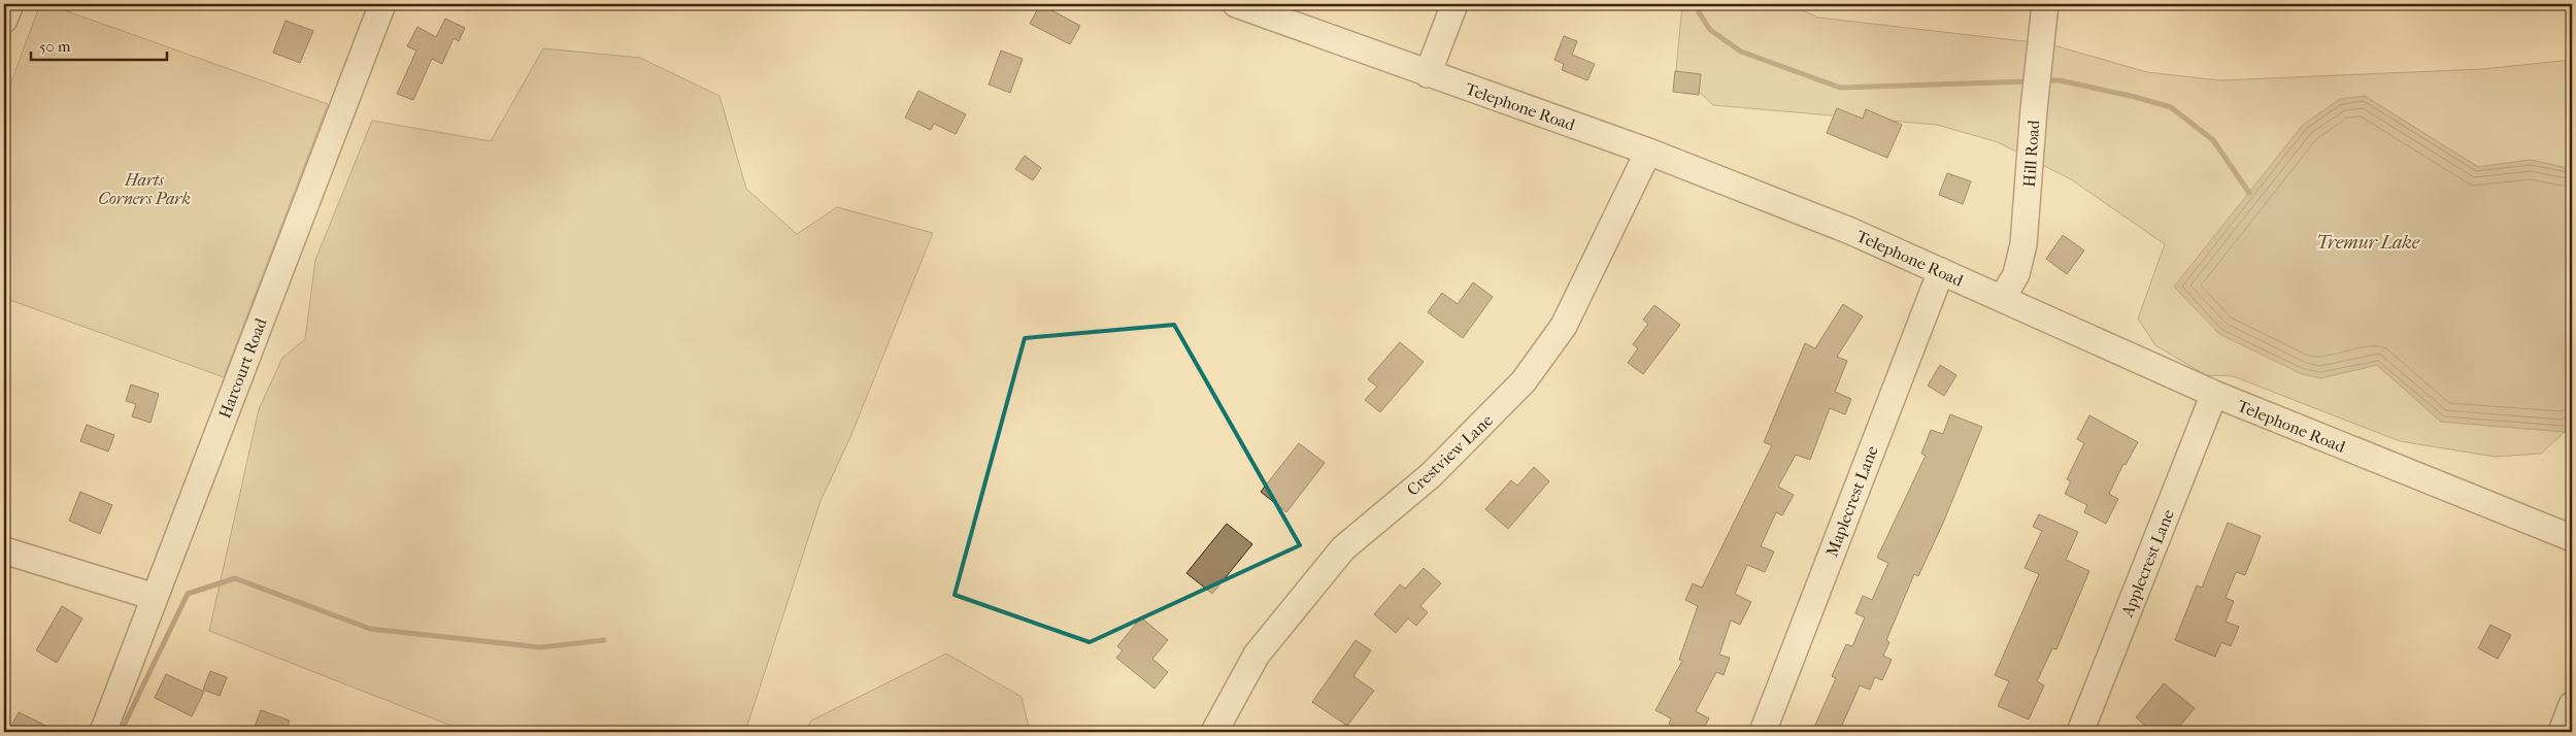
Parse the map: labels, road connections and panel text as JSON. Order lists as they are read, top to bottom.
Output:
{
  "streets": {
    "street": [
      "Telephone Road",
      "Hill Road",
      "Harcourt Road",
      "Crestview Lane",
      "Maplecrest Lane",
      "Applecrest Lane"
    ]
  },
  "crossings": [
    ["Telephone Road", "Hill Road"],
    ["Telephone Road", "Crestview Lane"],
    ["Telephone Road", "Maplecrest Lane"],
    ["Telephone Road", "Applecrest Lane"]
  ],
  "water": ["Tremur Lake"],
  "parks": ["Harts Corners Park"],
  "scale_bar": "50 m"
}
